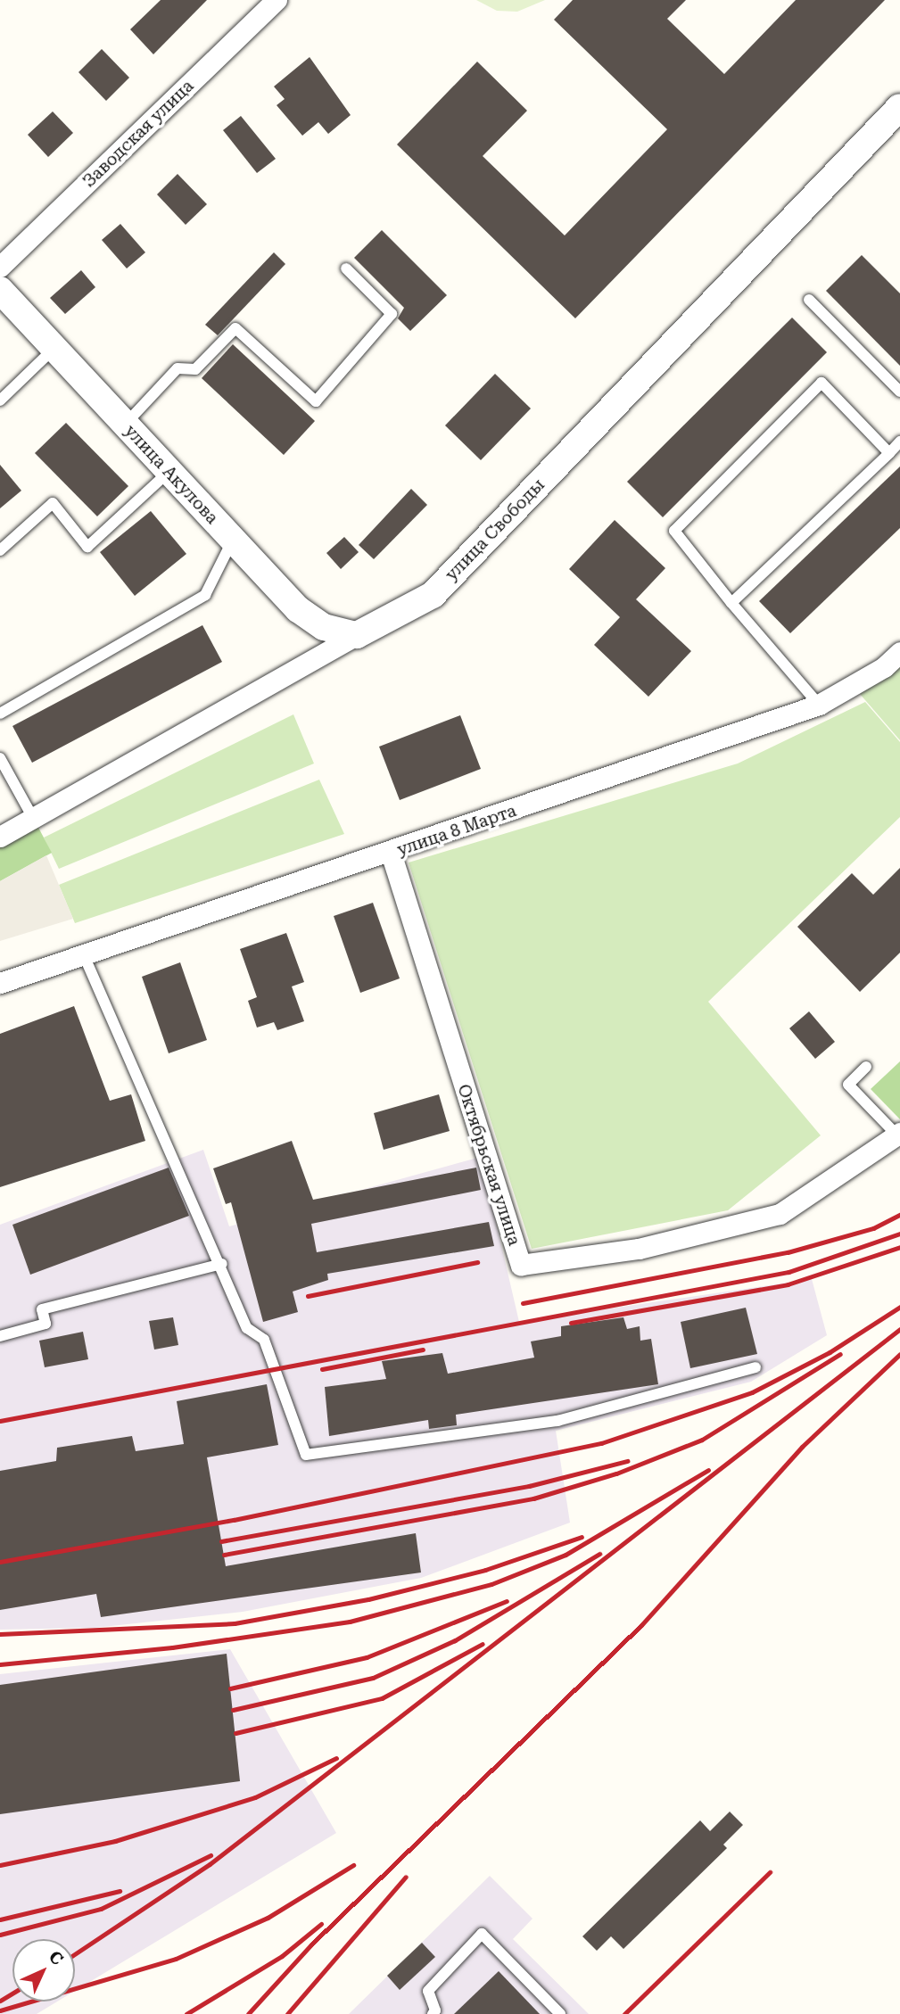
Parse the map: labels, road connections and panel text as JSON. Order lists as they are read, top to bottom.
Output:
{
  "streets": {
    "street": [
      "Заводская улица",
      "улица Акулова",
      "улица Свободы",
      "улица 8 Марта",
      "Октябрьская улица"
    ]
  },
  "crossings": [
    ["улица Акулова", "улица Свободы"],
    ["улица 8 Марта", "Октябрьская улица"]
  ],
  "north": "top right"
}
